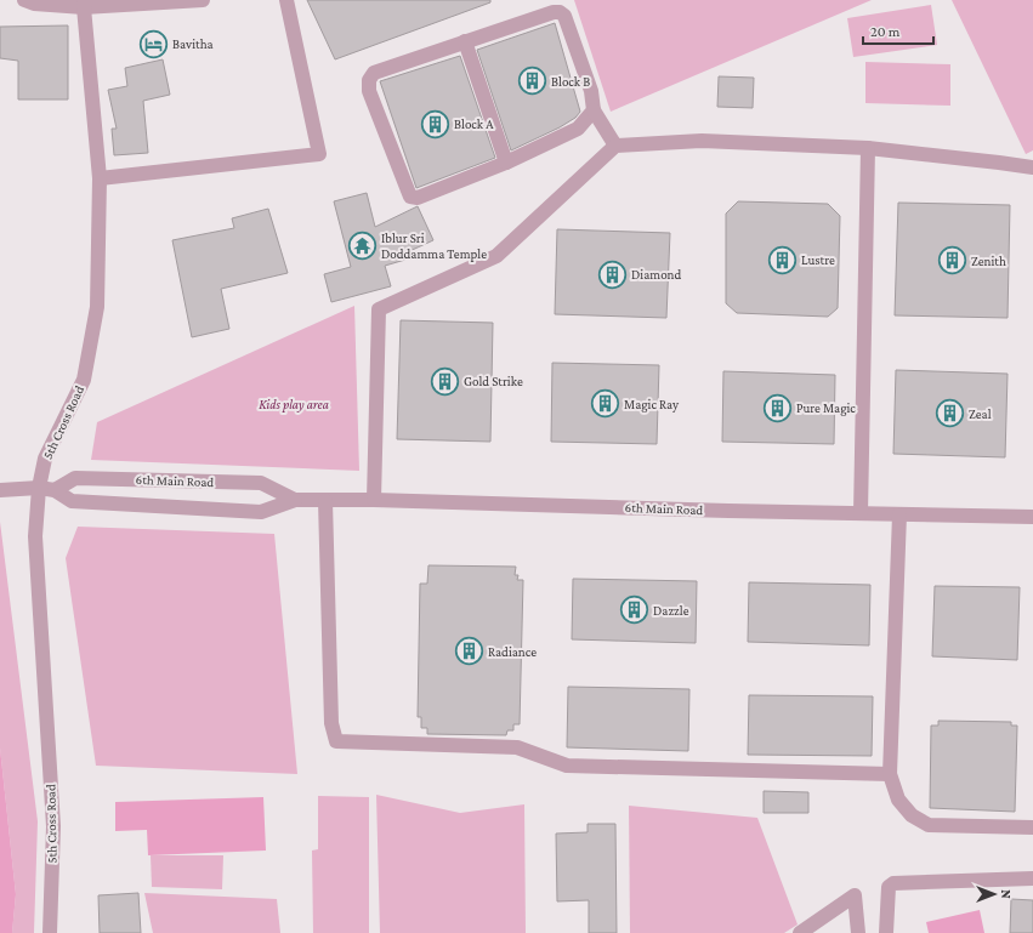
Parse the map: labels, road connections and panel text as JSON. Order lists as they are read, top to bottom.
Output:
{
  "streets": {
    "street": ["5th Cross Road", "6th Main Road"]
  },
  "crossings": [
    ["5th Cross Road", "6th Main Road"]
  ],
  "parks": ["Kids play area"],
  "places": {
    "hotel": ["Bavitha"],
    "building": [
      "Block B",
      "Block A",
      "Lustre",
      "Zenith",
      "Diamond",
      "Gold Strike",
      "Magic Ray",
      "Pure Magic",
      "Zeal",
      "Dazzle",
      "Radiance"
    ],
    "temple": ["Iblur Sri Doddamma Temple"]
  },
  "scale_bar": "20 m",
  "north": "right"
}
